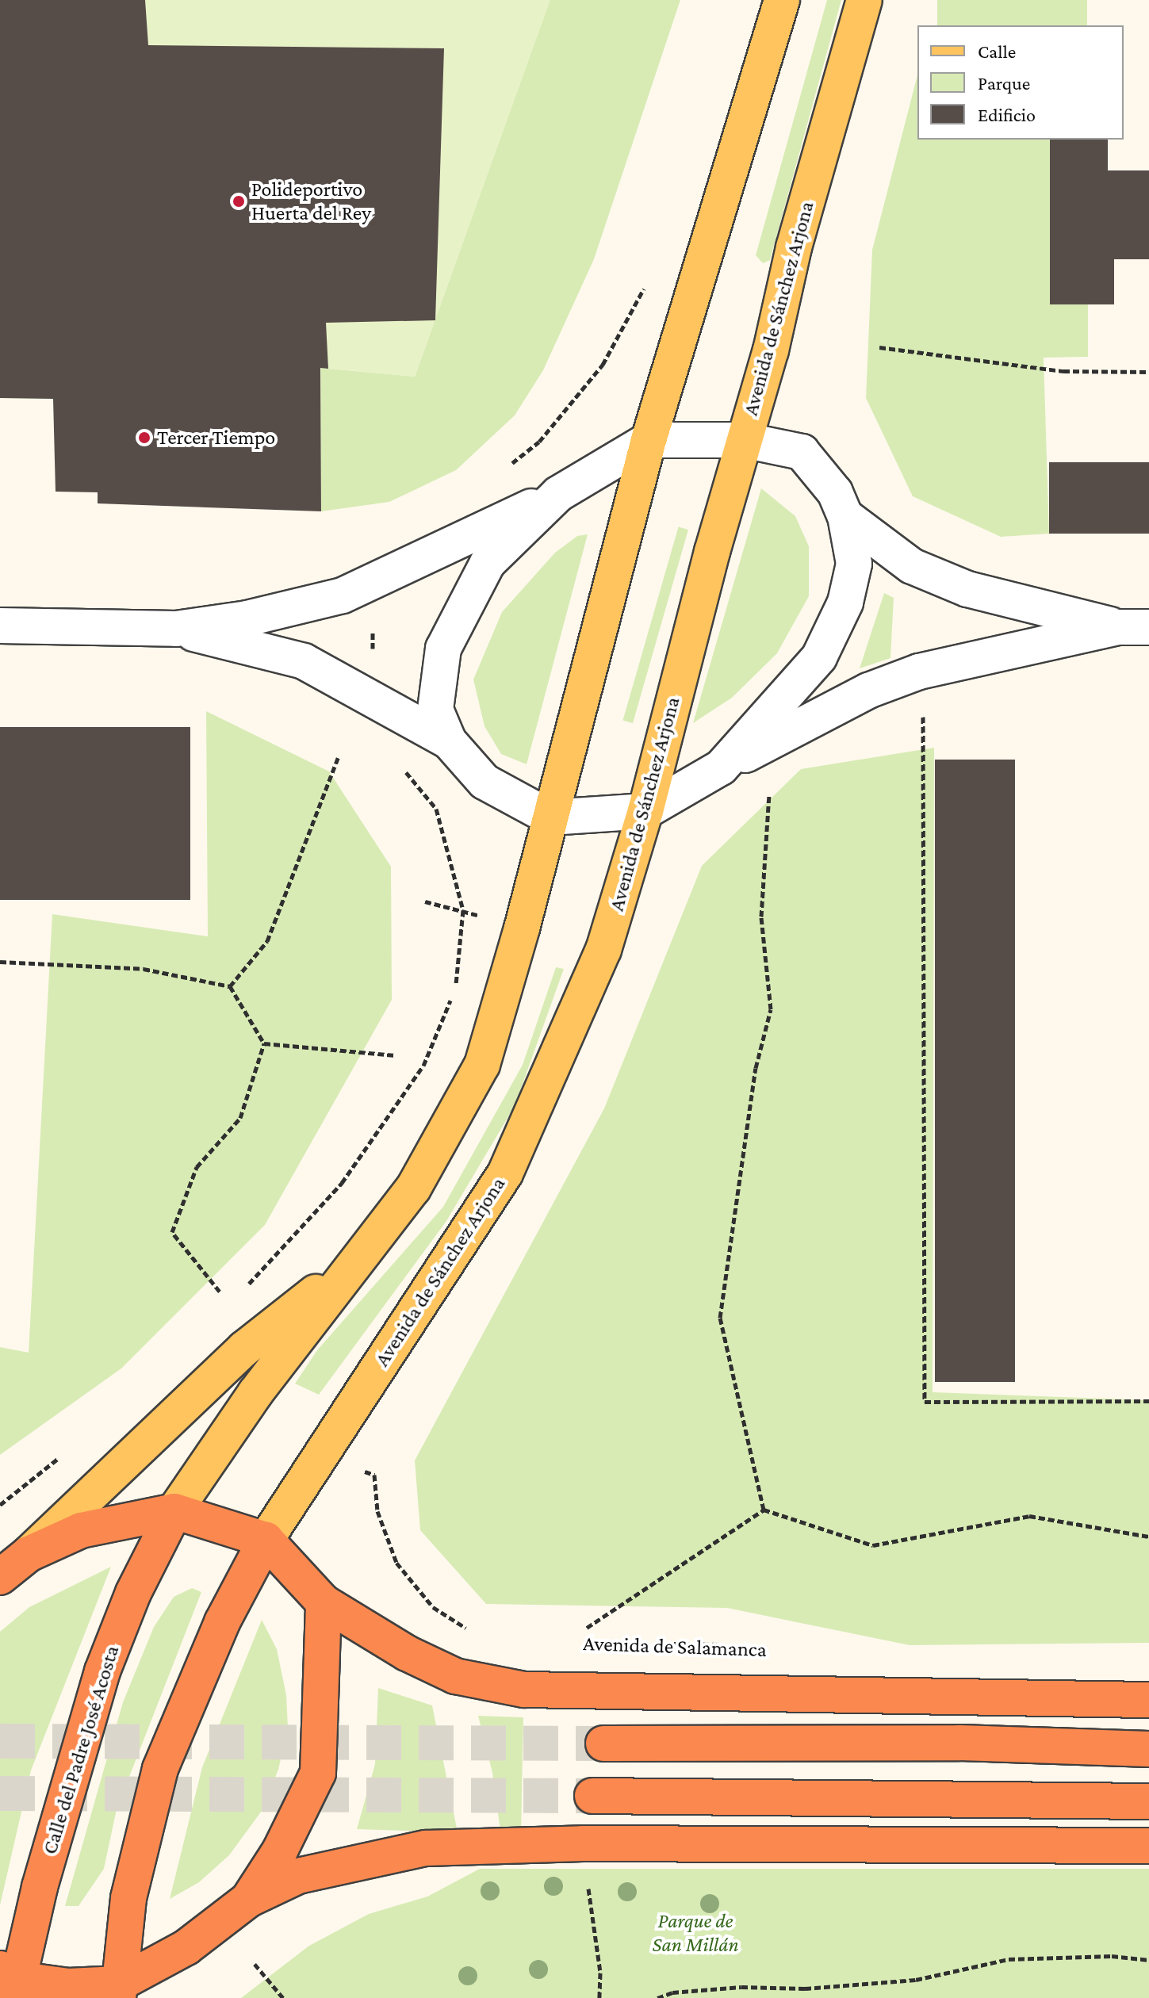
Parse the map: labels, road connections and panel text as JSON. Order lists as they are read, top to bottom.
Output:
{
  "streets": {
    "highway": ["Calle del Padre José Acosta"],
    "main road": ["Avenida de Sánchez Arjona"],
    "path": ["Avenida de Salamanca"]
  },
  "parks": ["Parque de San Millán"],
  "places": ["Polideportivo Huerta del Rey", "Tercer Tiempo"],
  "legend": ["Calle", "Parque", "Edificio"]
}
